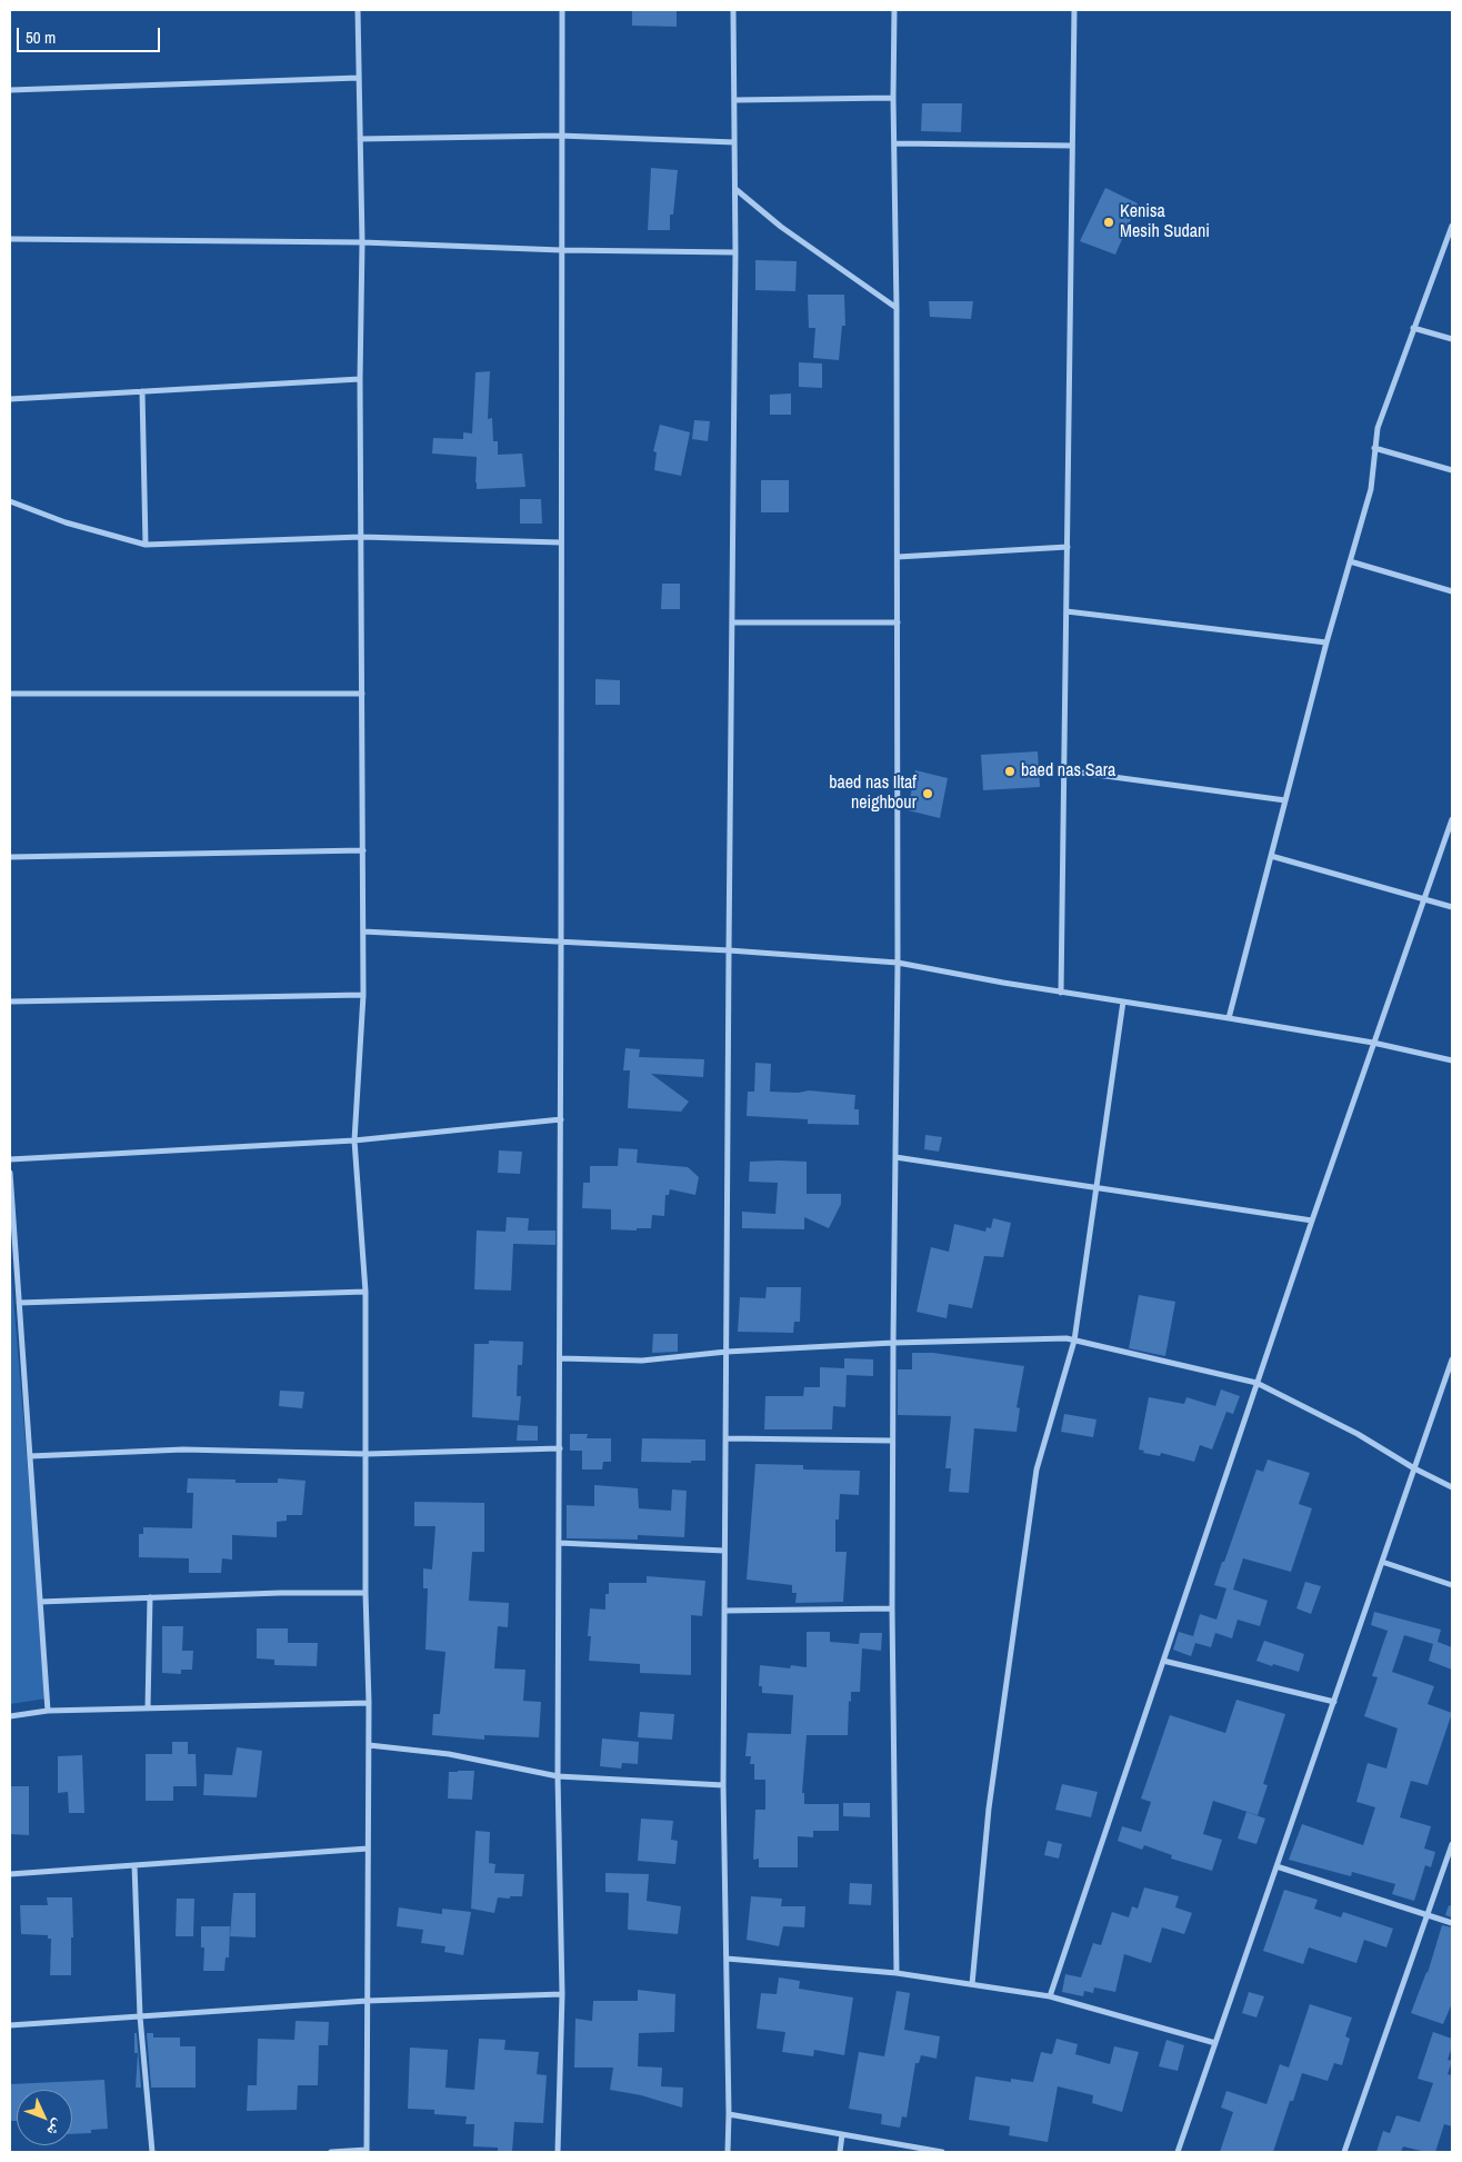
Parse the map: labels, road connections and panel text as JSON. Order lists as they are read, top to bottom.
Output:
{
  "places": ["Kenisa Mesih Sudani", "baed nas Sara", "baed nas Iltaf neighbour"],
  "scale_bar": "50 m",
  "north": "bottom right"
}
